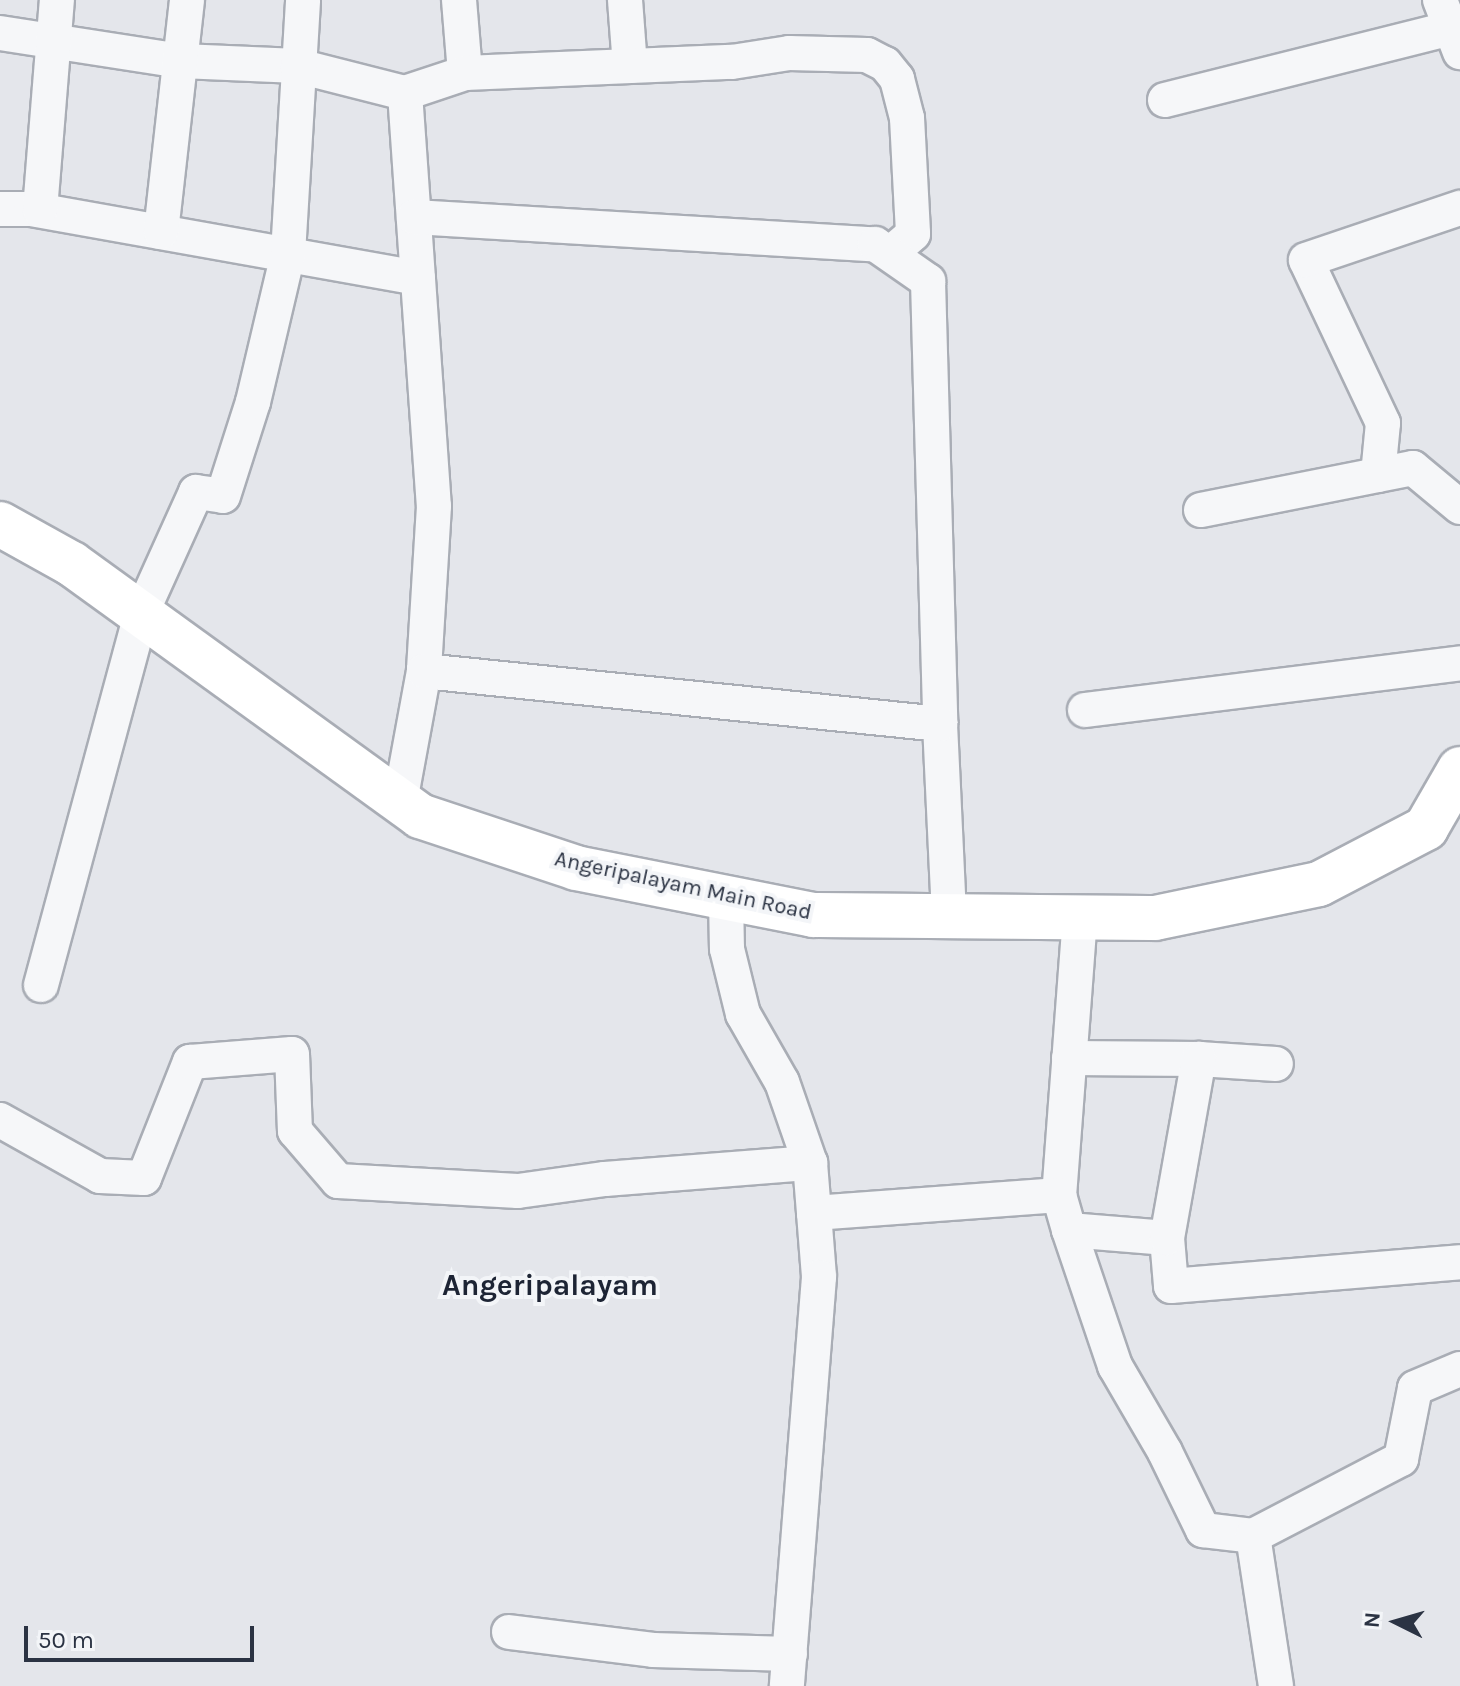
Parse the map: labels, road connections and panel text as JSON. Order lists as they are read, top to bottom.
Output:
{
  "streets": {
    "street": ["Angeripalayam Main Road"]
  },
  "districts": ["Angeripalayam"],
  "scale_bar": "50 m",
  "north": "left"
}
